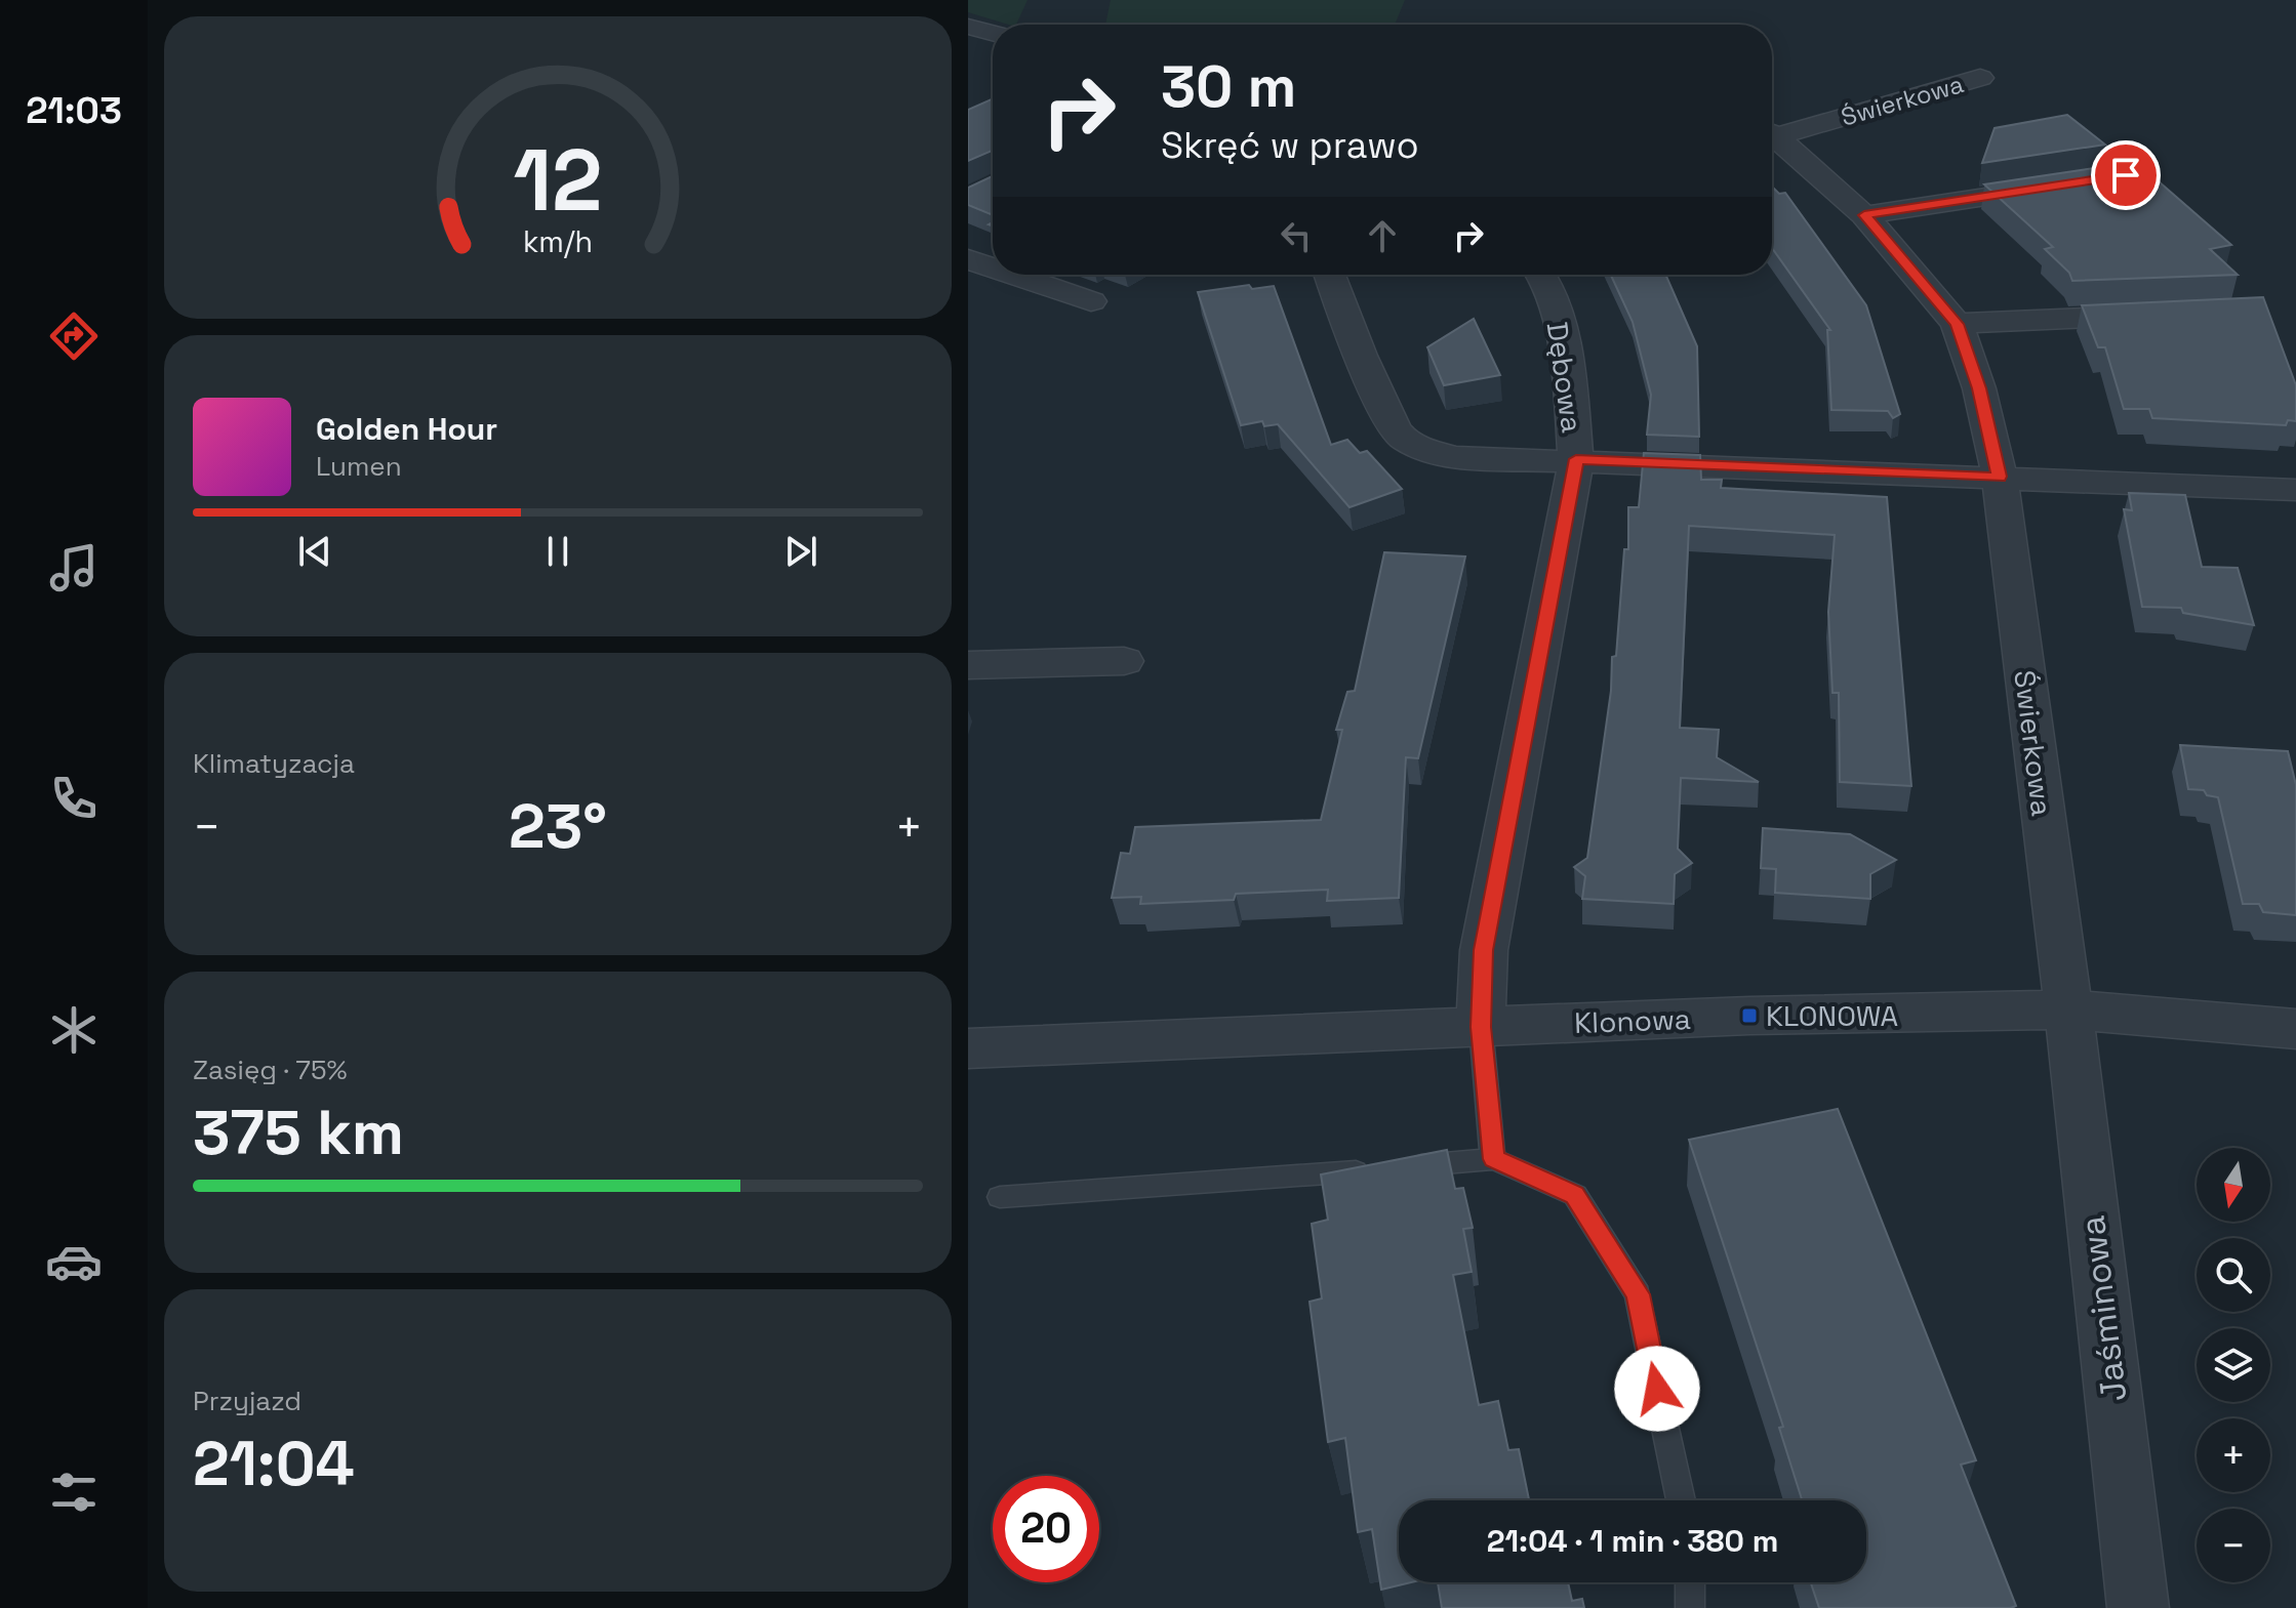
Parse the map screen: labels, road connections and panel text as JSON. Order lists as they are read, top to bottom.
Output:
{
  "streets": {
    "street": [
      "Świerkowa",
      "Dębowa",
      "Klonowa",
      "Jaśminowa"
    ]
  },
  "crossings": [
    ["Świerkowa", "Klonowa"],
    ["Świerkowa", "Jaśminowa"],
    ["Dębowa", "Klonowa"],
    ["Klonowa", "Jaśminowa"]
  ],
  "places": {
    "transit": ["KLONOWA"]
  },
  "north": "bottom",
  "page": {
    "tabs": "21:03",
    "turn": ["30 m", "Skręć w prawo"],
    "song": ["Golden Hour", "Lumen"],
    "tile": [
      "Klimatyzacja",
      ["Zasięg · 75%", "375 km"],
      ["Przyjazd", "21:04"]
    ],
    "heat": ["−", "23°", "+"],
    "map_buttons": ["+", "−"],
    "limit": "20",
    "trip": "21:04 · 1 min · 380 m",
    "gauge": ["12", "km/h"]
  }
}
